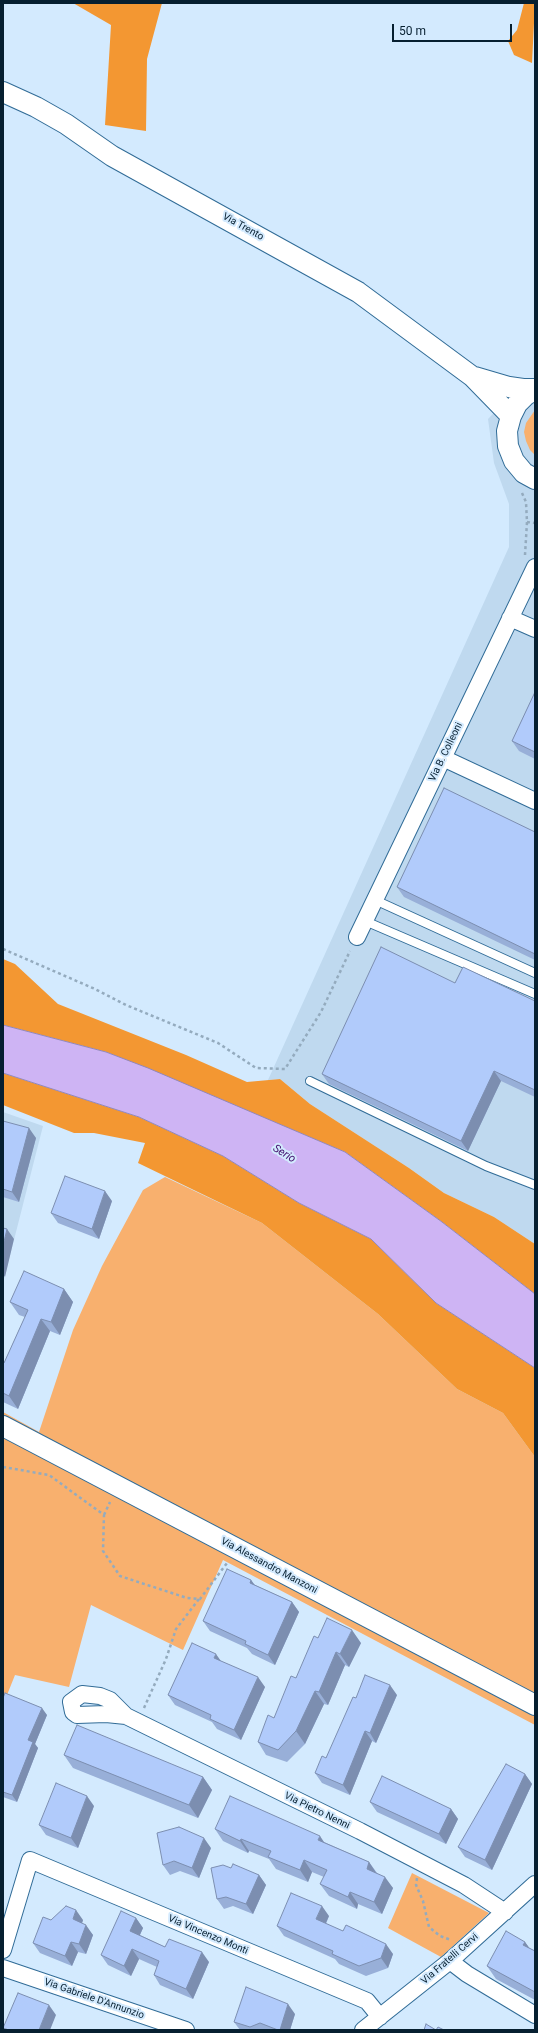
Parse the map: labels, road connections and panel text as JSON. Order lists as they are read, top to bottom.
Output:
{
  "streets": {
    "street": [
      "Via Trento",
      "Via B. Colleoni",
      "Via Alessandro Manzoni",
      "Via Pietro Nenni",
      "Via Vincenzo Monti",
      "Via Fratelli Cervi",
      "Via Gabriele D'Annunzio"
    ]
  },
  "crossings": [
    ["Via Pietro Nenni", "Via Fratelli Cervi"],
    ["Via Vincenzo Monti", "Via Fratelli Cervi"]
  ],
  "water": ["Serio"],
  "scale_bar": "50 m"
}
